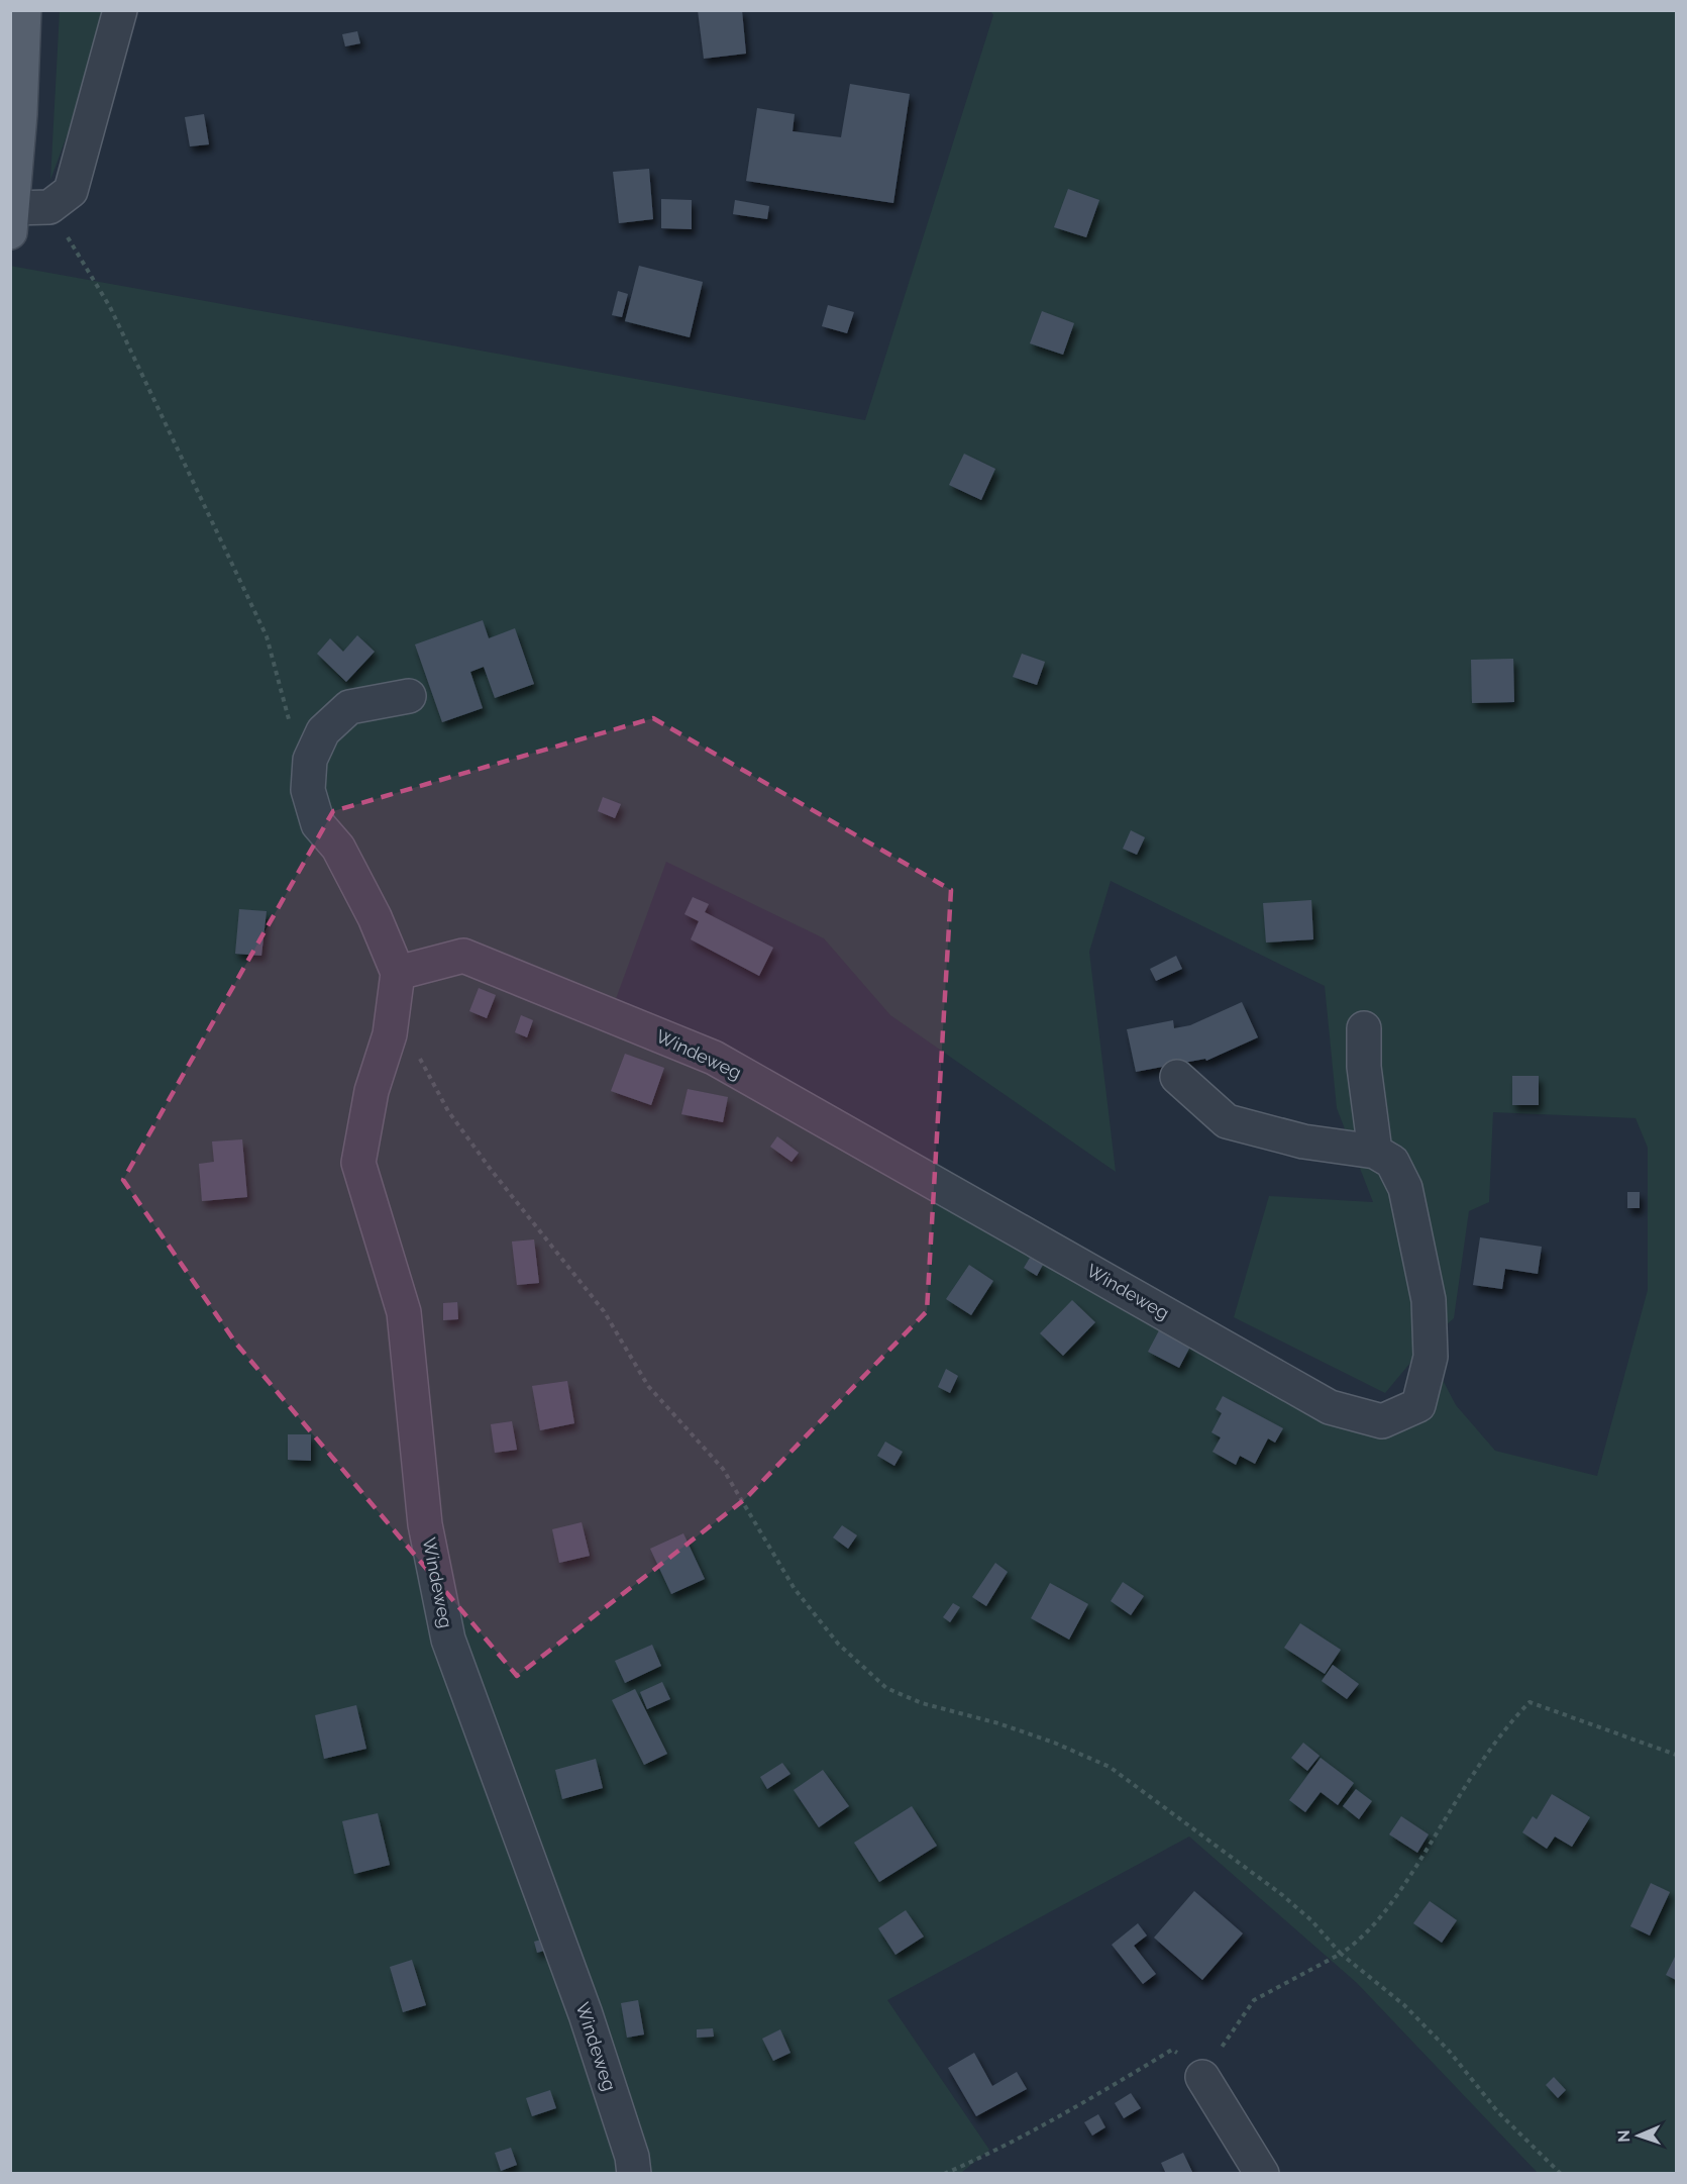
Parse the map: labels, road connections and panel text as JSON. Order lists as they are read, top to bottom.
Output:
{
  "streets": {
    "street": ["Windeweg"]
  },
  "north": "left"
}
